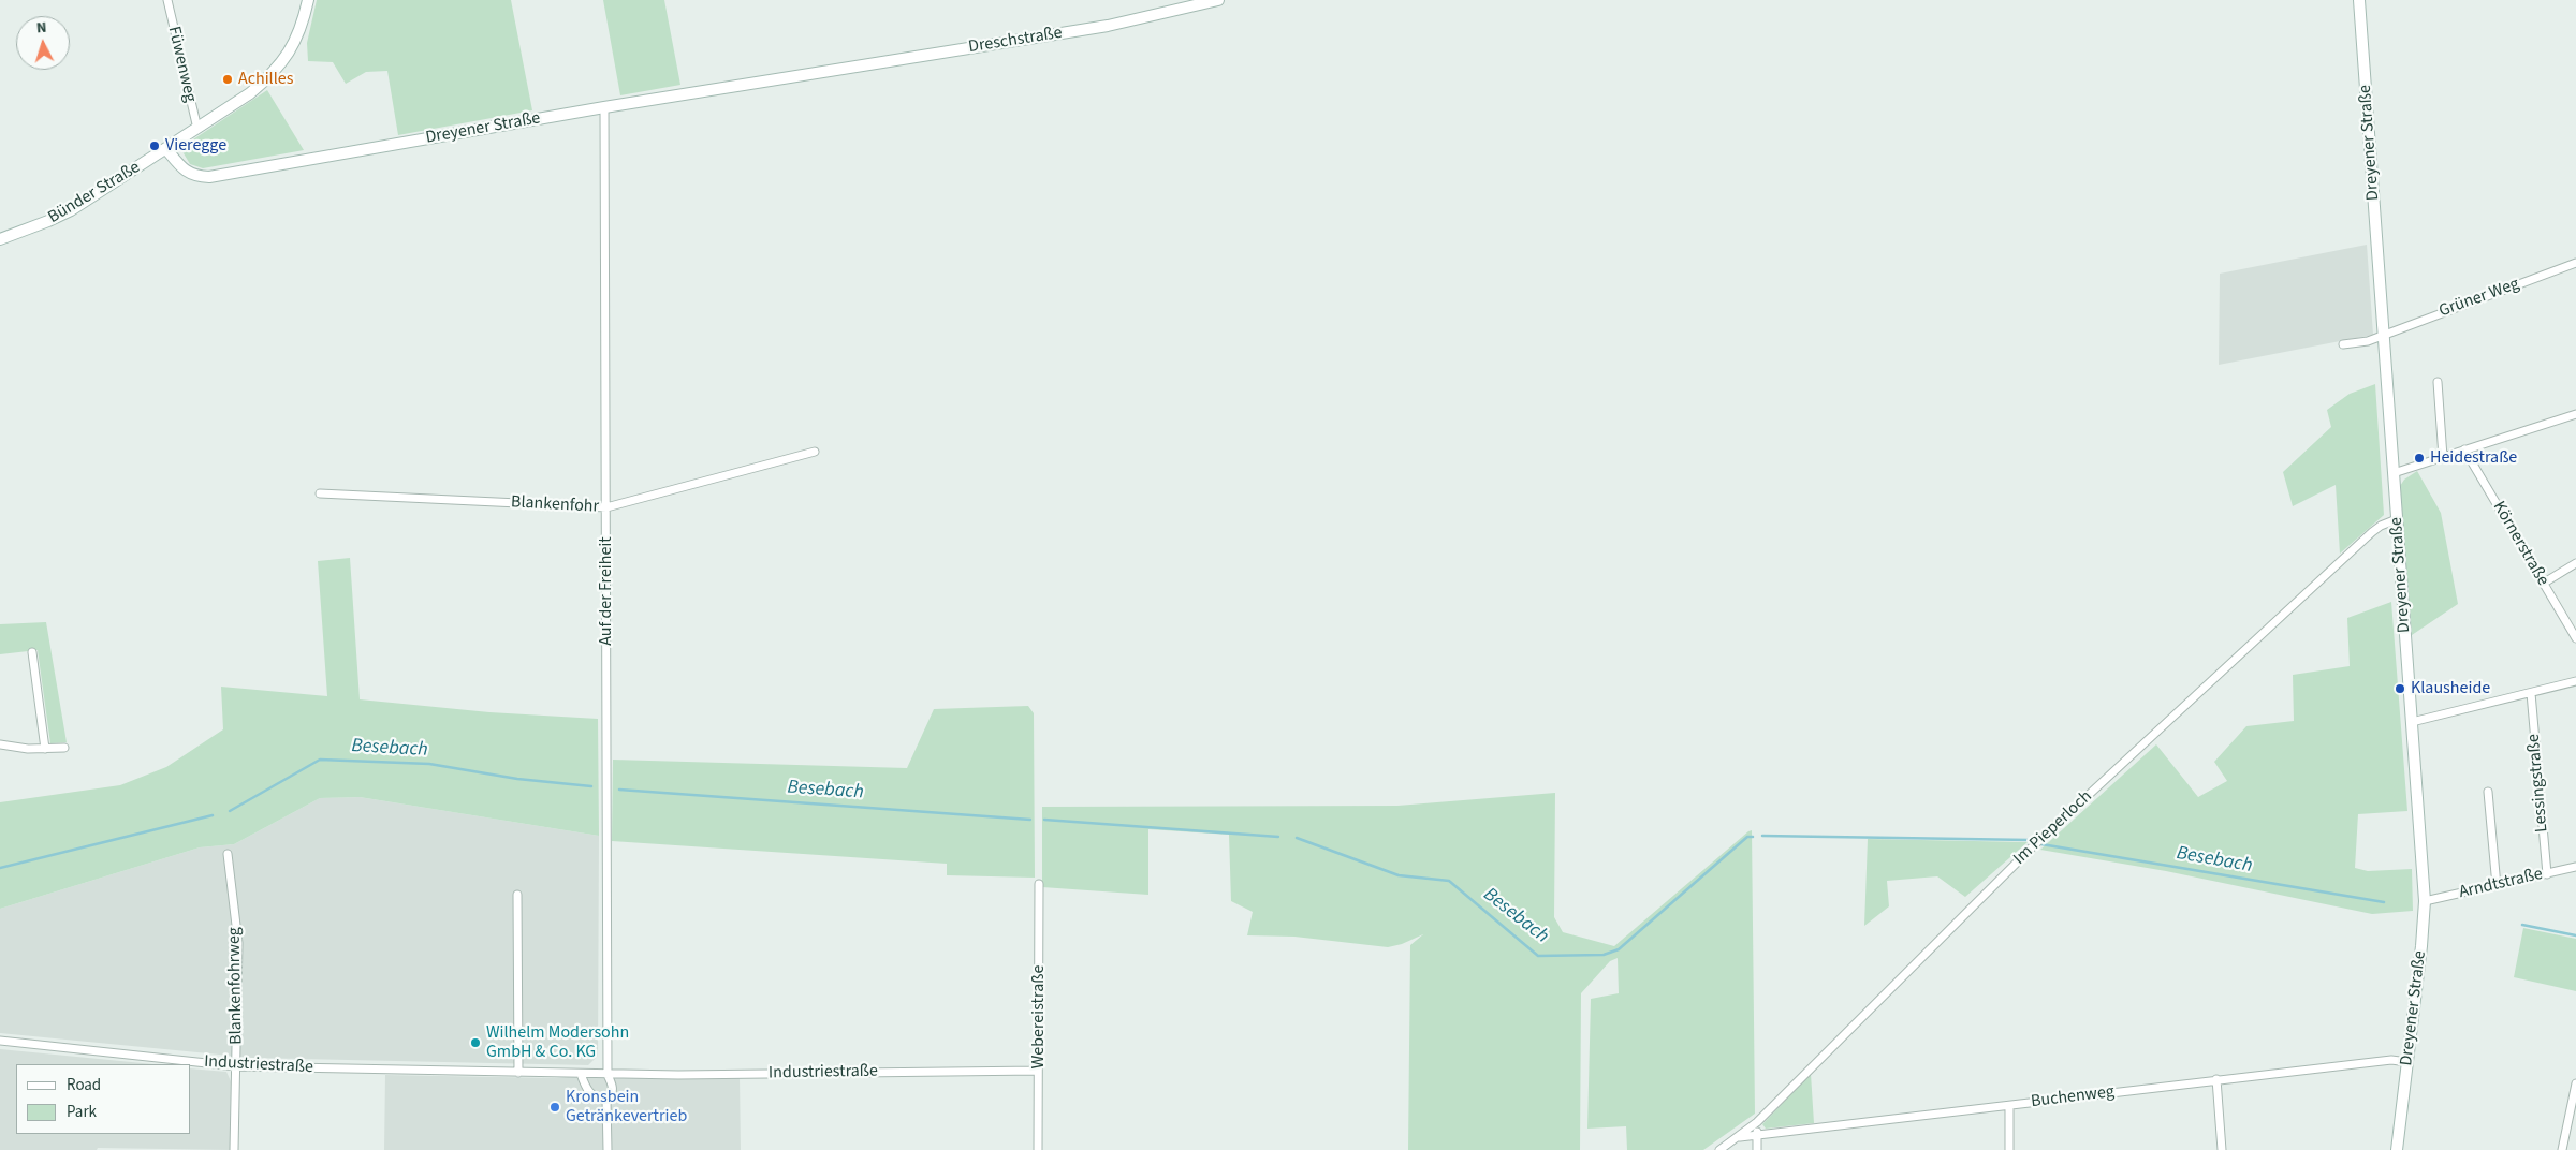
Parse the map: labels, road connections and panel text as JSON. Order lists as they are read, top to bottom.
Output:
{
  "streets": {
    "street": [
      "Dreschstraße",
      "Füwenweg",
      "Dreyener Straße",
      "Bünder Straße",
      "Grüner Weg",
      "Blankenfohr",
      "Körnerstraße",
      "Auf der Freiheit",
      "Lessingstraße",
      "Im Pieperloch",
      "Arndtstraße",
      "Blankenfohrweg",
      "Webereistraße",
      "Industriestraße",
      "Buchenweg"
    ]
  },
  "crossings": [
    ["Dreschstraße", "Dreyener Straße"],
    ["Füwenweg", "Bünder Straße"],
    ["Dreyener Straße", "Bünder Straße"],
    ["Dreyener Straße", "Grüner Weg"],
    ["Dreyener Straße", "Auf der Freiheit"],
    ["Dreyener Straße", "Im Pieperloch"],
    ["Dreyener Straße", "Arndtstraße"],
    ["Dreyener Straße", "Buchenweg"],
    ["Blankenfohr", "Auf der Freiheit"],
    ["Auf der Freiheit", "Industriestraße"],
    ["Lessingstraße", "Arndtstraße"],
    ["Im Pieperloch", "Buchenweg"],
    ["Blankenfohrweg", "Industriestraße"],
    ["Webereistraße", "Industriestraße"]
  ],
  "water": ["Besebach"],
  "places": [
    "Achilles",
    "Vieregge",
    "Heidestraße",
    "Klausheide",
    "Wilhelm Modersohn GmbH & Co. KG",
    "Kronsbein Getränkevertrieb"
  ],
  "legend": ["Road", "Park"],
  "north": "top"
}
